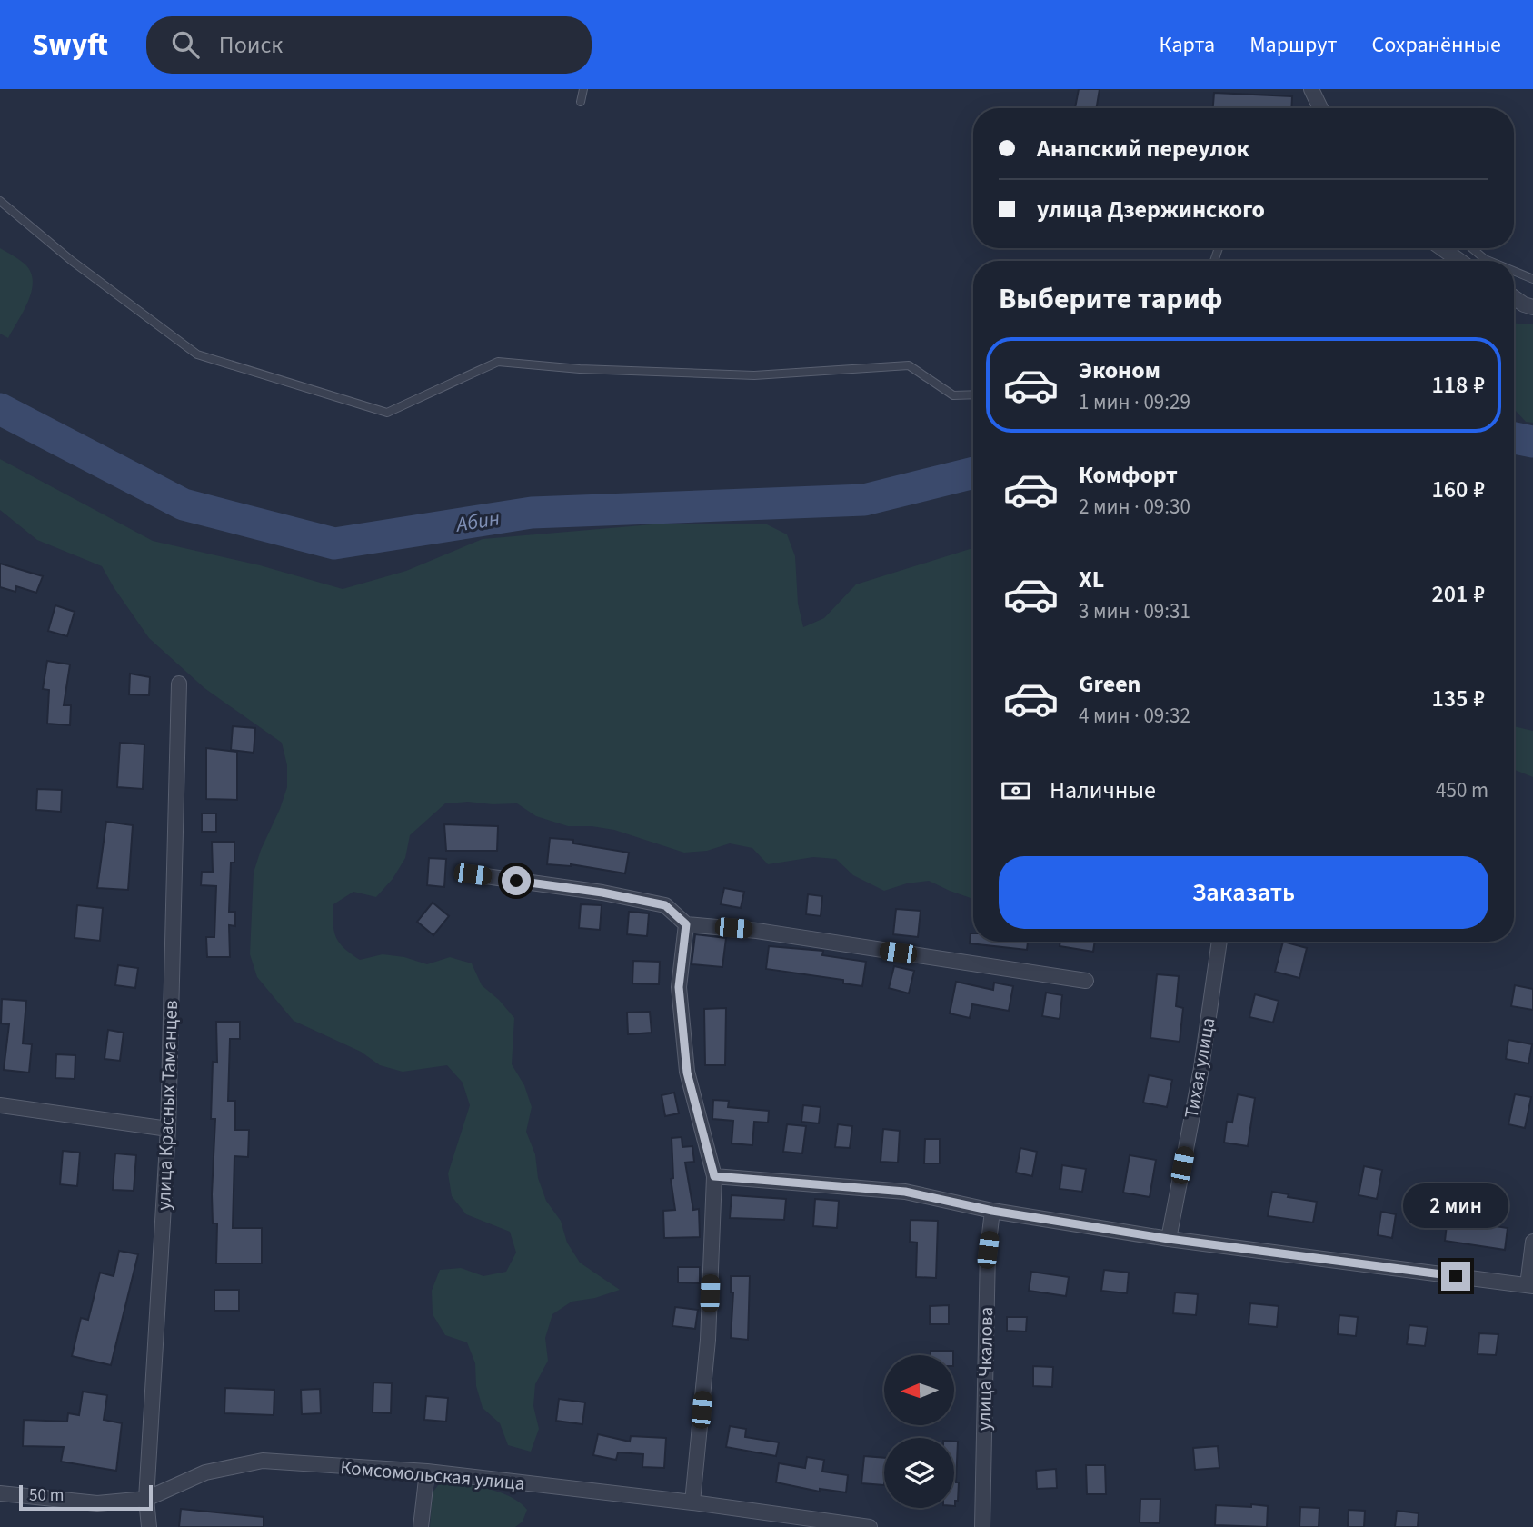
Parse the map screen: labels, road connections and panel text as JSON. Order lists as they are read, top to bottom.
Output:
{
  "streets": {
    "street": [
      "Тихая улица",
      "улица Красных Таманцев",
      "улица Чкалова",
      "Комсомольская улица"
    ]
  },
  "crossings": [
    ["улица Красных Таманцев", "Комсомольская улица"]
  ],
  "water": ["Абин"],
  "scale_bar": "50 m",
  "north": "left",
  "page": {
    "header": "Swyft",
    "search": "Поиск",
    "nav": ["Карта", "Маршрут", "Сохранённые"],
    "banner": ["Анапский переулок", "улица Дзержинского"],
    "heading": "Выберите тариф",
    "list": [
      {
        "name": "Эконом",
        "note": "1 мин · 09:29",
        "value": "118 ₽"
      },
      {
        "name": "Комфорт",
        "note": "2 мин · 09:30",
        "value": "160 ₽"
      },
      {
        "name": "XL",
        "note": "3 мин · 09:31",
        "value": "201 ₽"
      },
      {
        "name": "Green",
        "note": "4 мин · 09:32",
        "value": "135 ₽"
      }
    ],
    "pay": ["Наличные", "450 m"],
    "buttons": "Заказать",
    "bubble": "2 мин",
    "scale": "50 m"
  }
}
